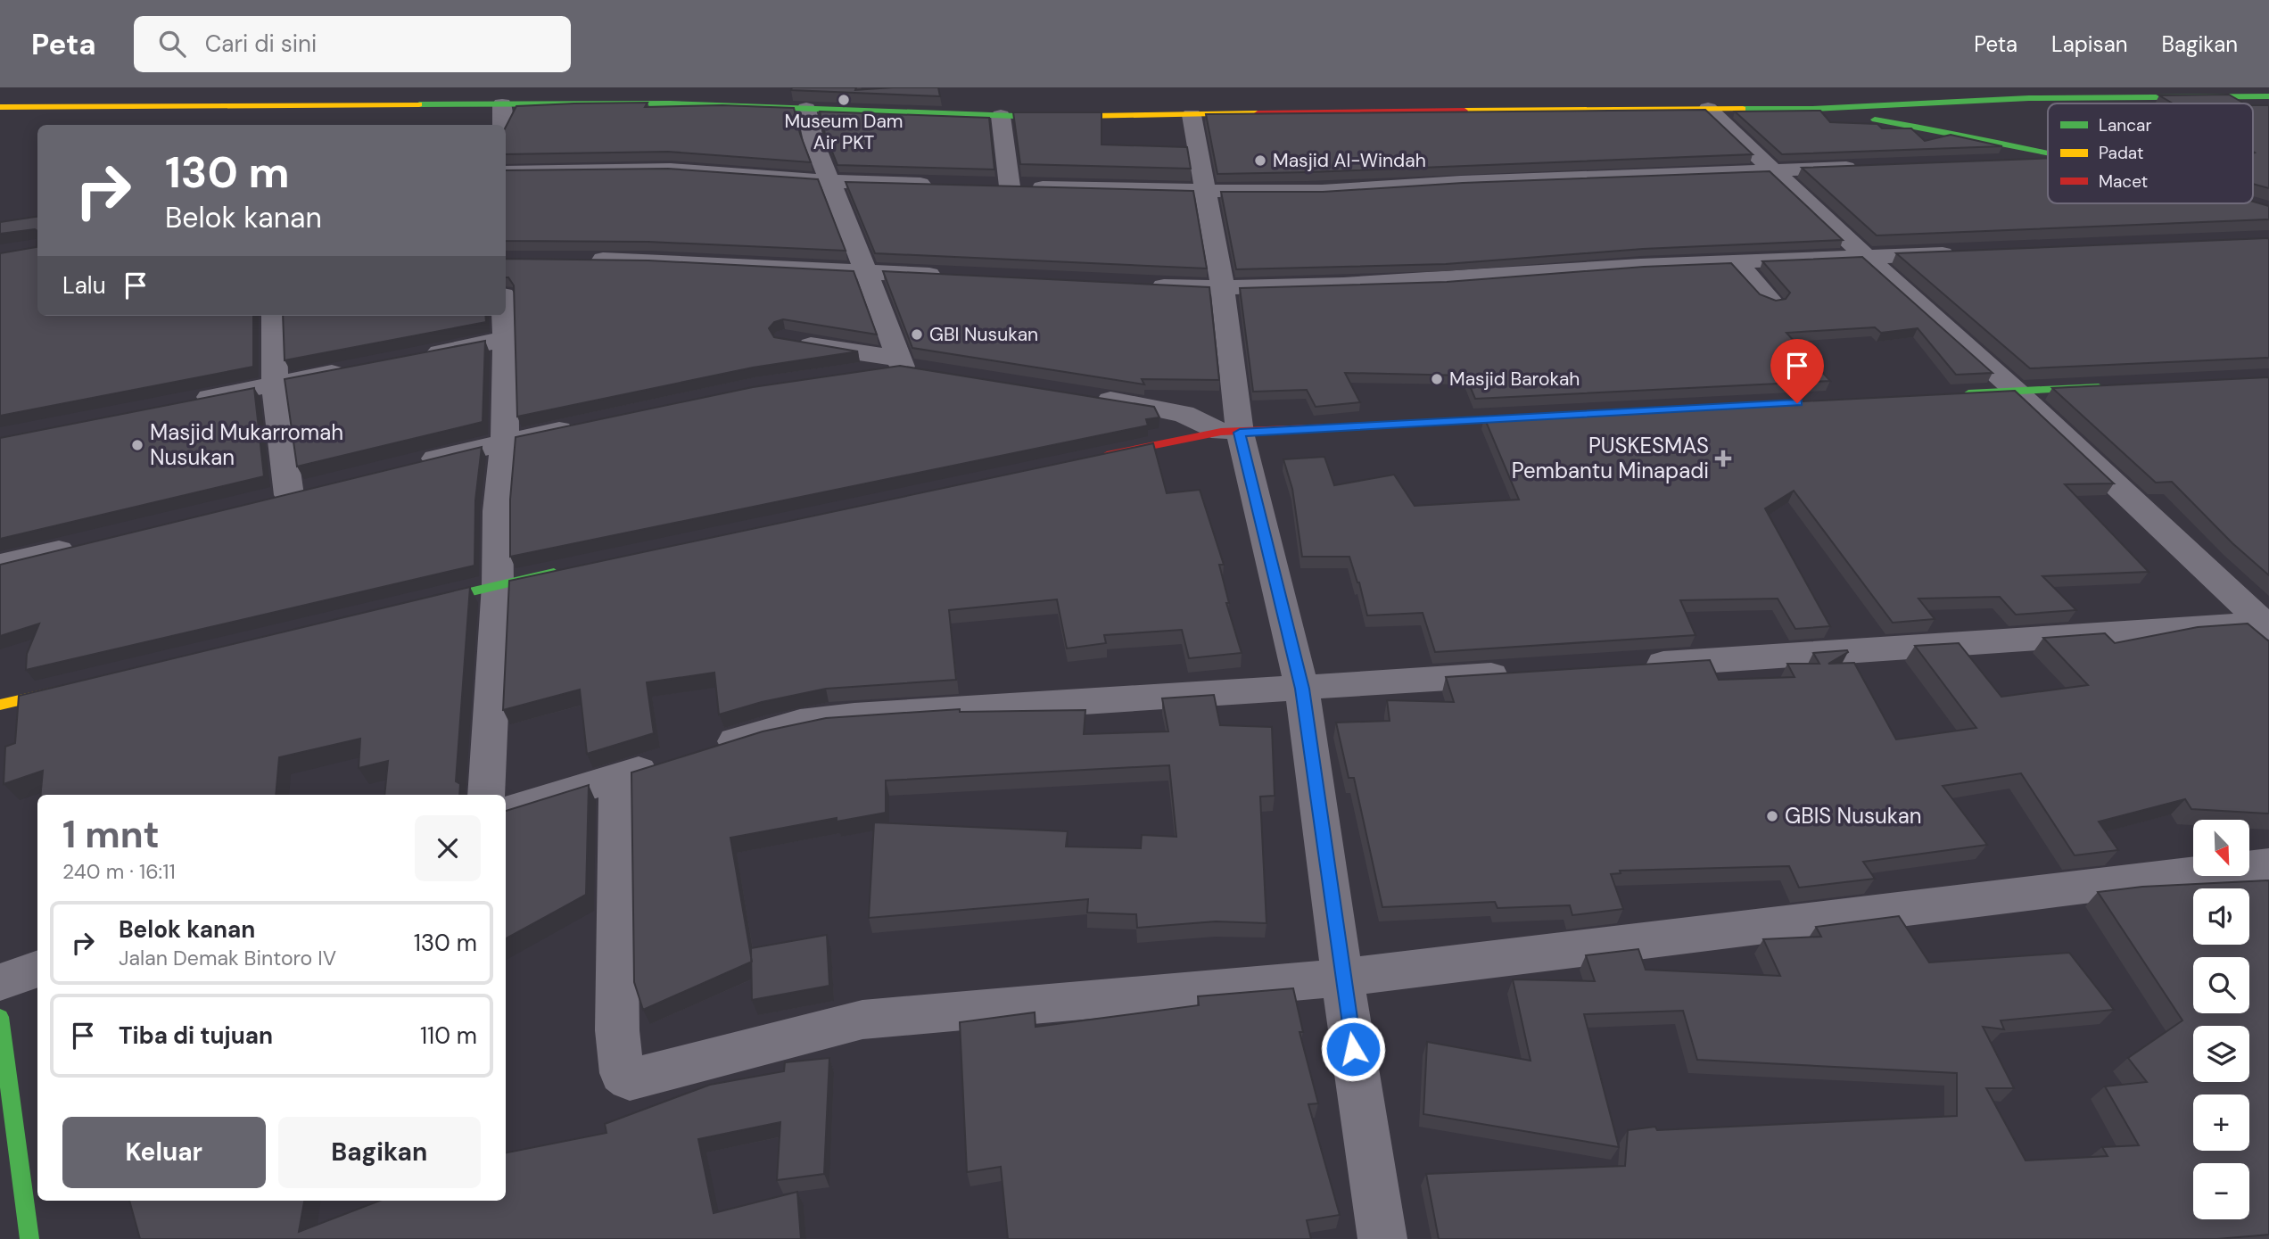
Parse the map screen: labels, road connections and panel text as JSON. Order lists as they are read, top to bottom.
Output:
{
  "places": {
    "other": [
      "Museum Dam Air PKT",
      "Masjid Al-Windah",
      "GBI Nusukan",
      "Masjid Barokah",
      "Masjid Mukarromah Nusukan",
      "GBIS Nusukan"
    ],
    "health": ["PUSKESMAS Pembantu Minapadi"]
  },
  "legend": ["Lancar", "Padat", "Macet"],
  "north": "bottom right",
  "page": {
    "header": "Peta",
    "search": "Cari di sini",
    "nav": ["Peta", "Lapisan", "Bagikan"],
    "turn": ["130 m", "Belok kanan"],
    "then": "Lalu",
    "heading": ["1 mnt", "240 m · 16:11"],
    "map_buttons": ["+", "−"],
    "list": [
      {
        "name": "Belok kanan",
        "note": "Jalan Demak Bintoro IV",
        "value": "130 m"
      },
      {
        "name": "Tiba di tujuan",
        "value": "110 m"
      }
    ],
    "buttons": ["Keluar", "Bagikan"]
  }
}
